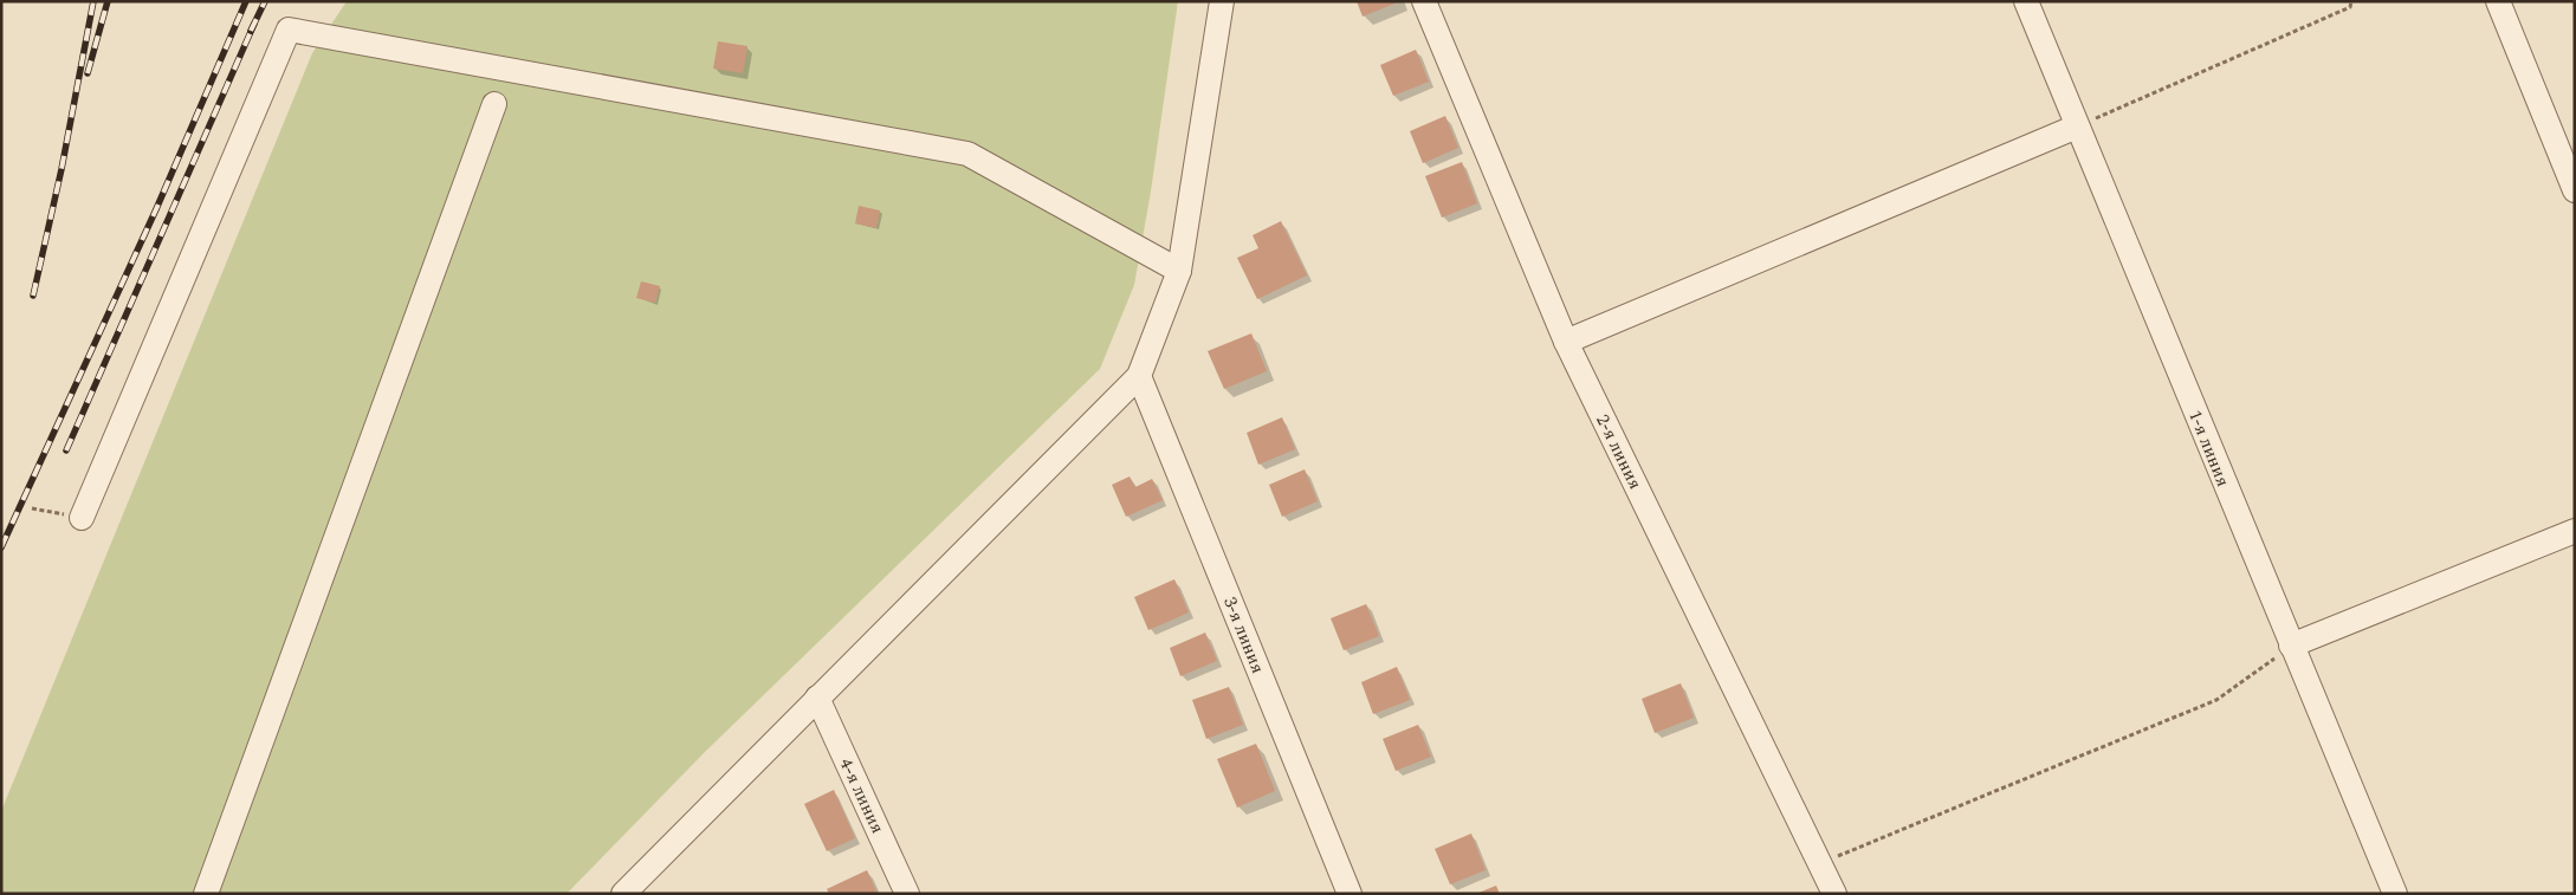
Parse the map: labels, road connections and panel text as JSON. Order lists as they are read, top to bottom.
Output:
{
  "streets": {
    "street": [
      "1-я линия",
      "2-я линия",
      "3-я линия",
      "4-я линия"
    ]
  }
}
